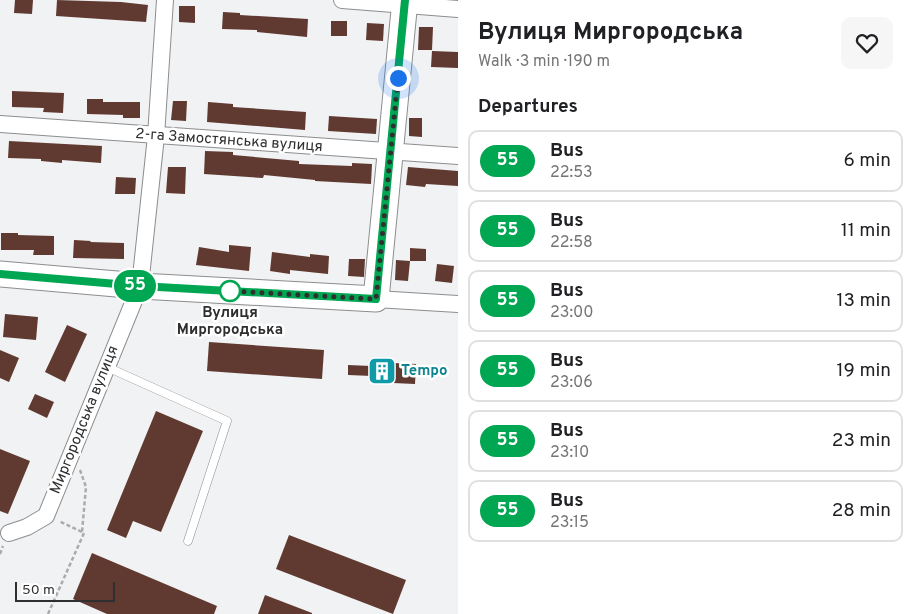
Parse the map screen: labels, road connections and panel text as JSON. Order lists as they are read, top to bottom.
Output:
{
  "streets": {
    "street": ["2-га Замостянська вулиця", "Миргородська вулиця"]
  },
  "crossings": [
    ["2-га Замостянська вулиця", "Миргородська вулиця"]
  ],
  "places": {
    "other": ["Вулиця Миргородська"],
    "building": ["Tempo"]
  },
  "lines": ["bus line 55"],
  "scale_bar": "50 m",
  "page": {
    "on_map": "55",
    "heading": [
      ["Вулиця Миргородська", "Walk · 3 min · 190 m"],
      "Departures"
    ],
    "list": [
      {
        "mark": "55",
        "name": "Bus",
        "note": "22:53",
        "value": "6 min"
      },
      {
        "mark": "55",
        "name": "Bus",
        "note": "22:58",
        "value": "11 min"
      },
      {
        "mark": "55",
        "name": "Bus",
        "note": "23:00",
        "value": "13 min"
      },
      {
        "mark": "55",
        "name": "Bus",
        "note": "23:06",
        "value": "19 min"
      },
      {
        "mark": "55",
        "name": "Bus",
        "note": "23:10",
        "value": "23 min"
      },
      {
        "mark": "55",
        "name": "Bus",
        "note": "23:15",
        "value": "28 min"
      }
    ],
    "scale": "50 m"
  }
}
